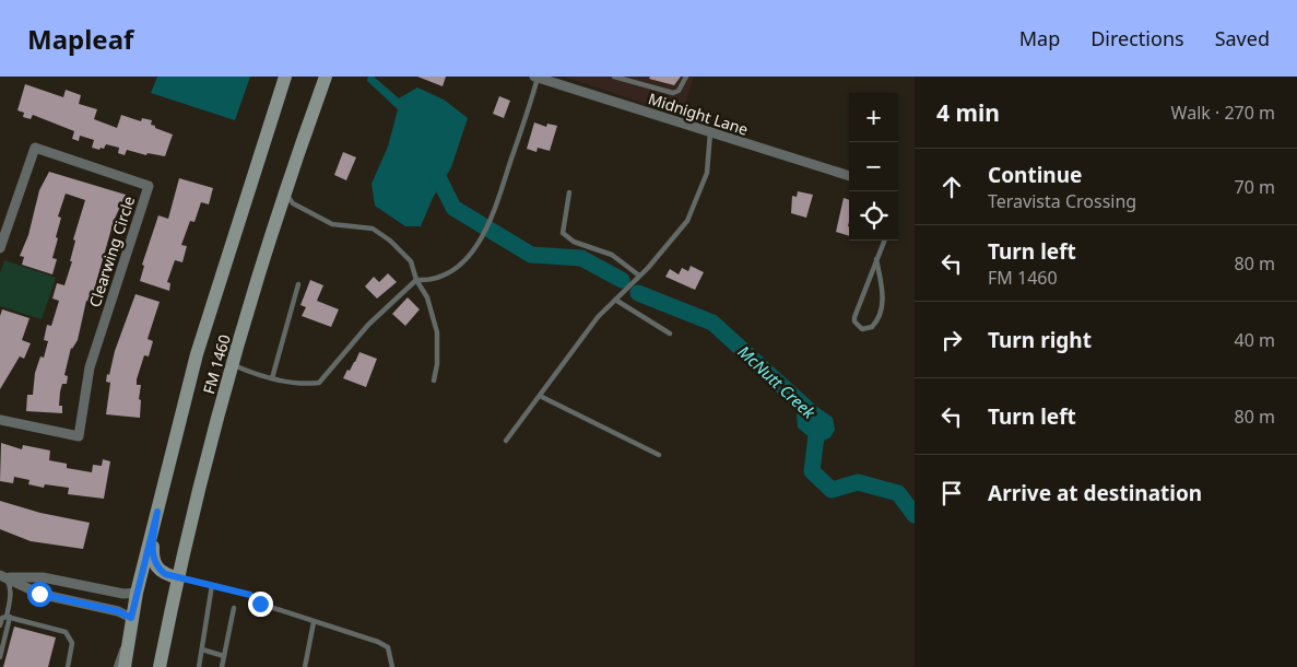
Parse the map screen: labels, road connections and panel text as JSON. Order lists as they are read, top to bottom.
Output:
{
  "streets": {
    "main road": ["FM 1460"],
    "street": ["Midnight Lane", "Clearwing Circle"]
  },
  "water": ["McNutt Creek"],
  "page": {
    "header": "Mapleaf",
    "nav": ["Map", "Directions", "Saved"],
    "heading": ["4 min", "Walk · 270 m"],
    "map_buttons": ["+", "−"],
    "list": [
      ["Continue", "Teravista Crossing", "70 m"],
      ["Turn left", "FM 1460", "80 m"],
      ["Turn right", "40 m"],
      ["Turn left", "80 m"],
      "Arrive at destination"
    ]
  }
}
